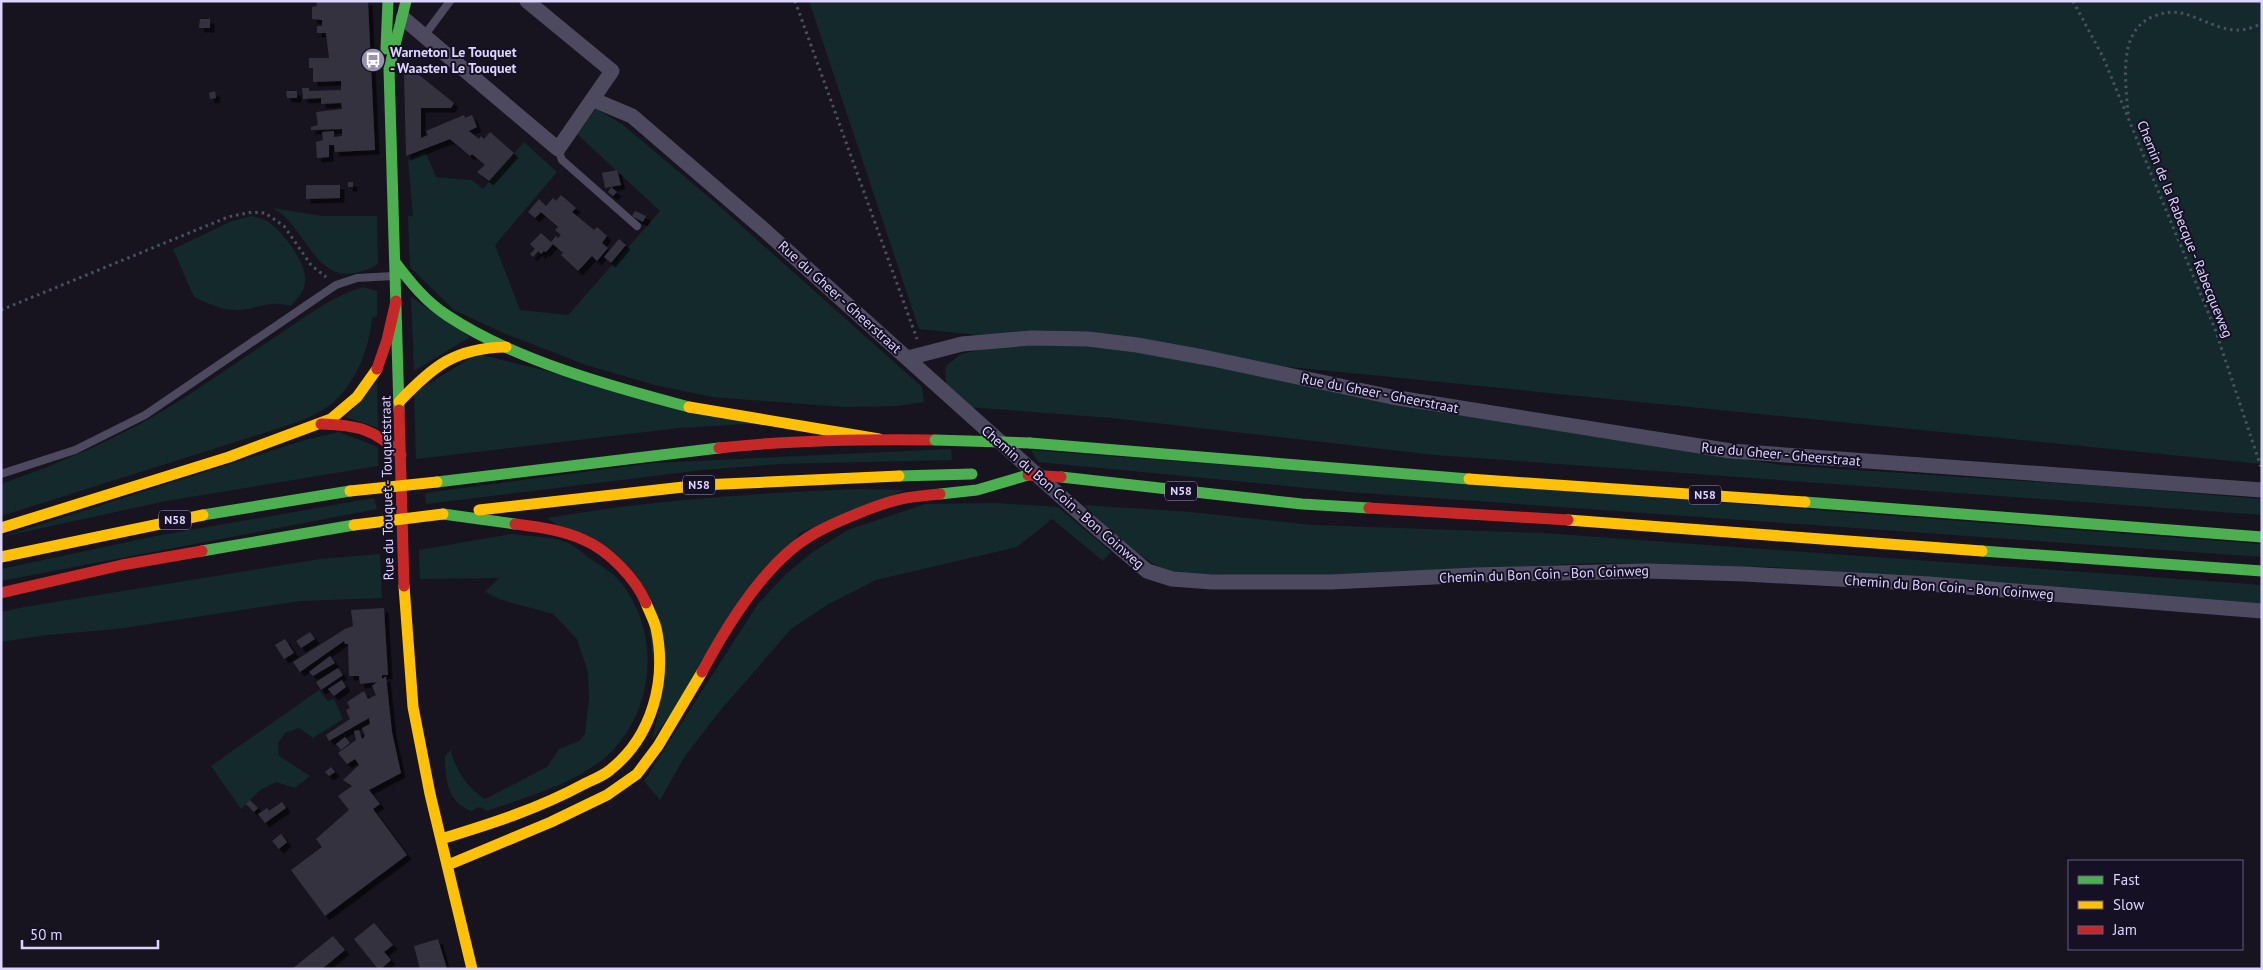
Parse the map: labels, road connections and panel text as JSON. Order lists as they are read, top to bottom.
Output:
{
  "streets": {
    "main road": ["N58", "Rue du Touquet - Touquetstraat"],
    "street": ["Rue du Gheer - Gheerstraat", "Chemin du Bon Coin - Bon Coinweg"],
    "path": ["Chemin de la Rabecque - Rabecqueweg"]
  },
  "crossings": [
    ["Rue du Gheer - Gheerstraat", "Chemin du Bon Coin - Bon Coinweg"]
  ],
  "places": {
    "bus stop": ["Warneton Le Touquet - Waasten Le Touquet"]
  },
  "legend": ["Fast", "Slow", "Jam"],
  "scale_bar": "50 m"
}
